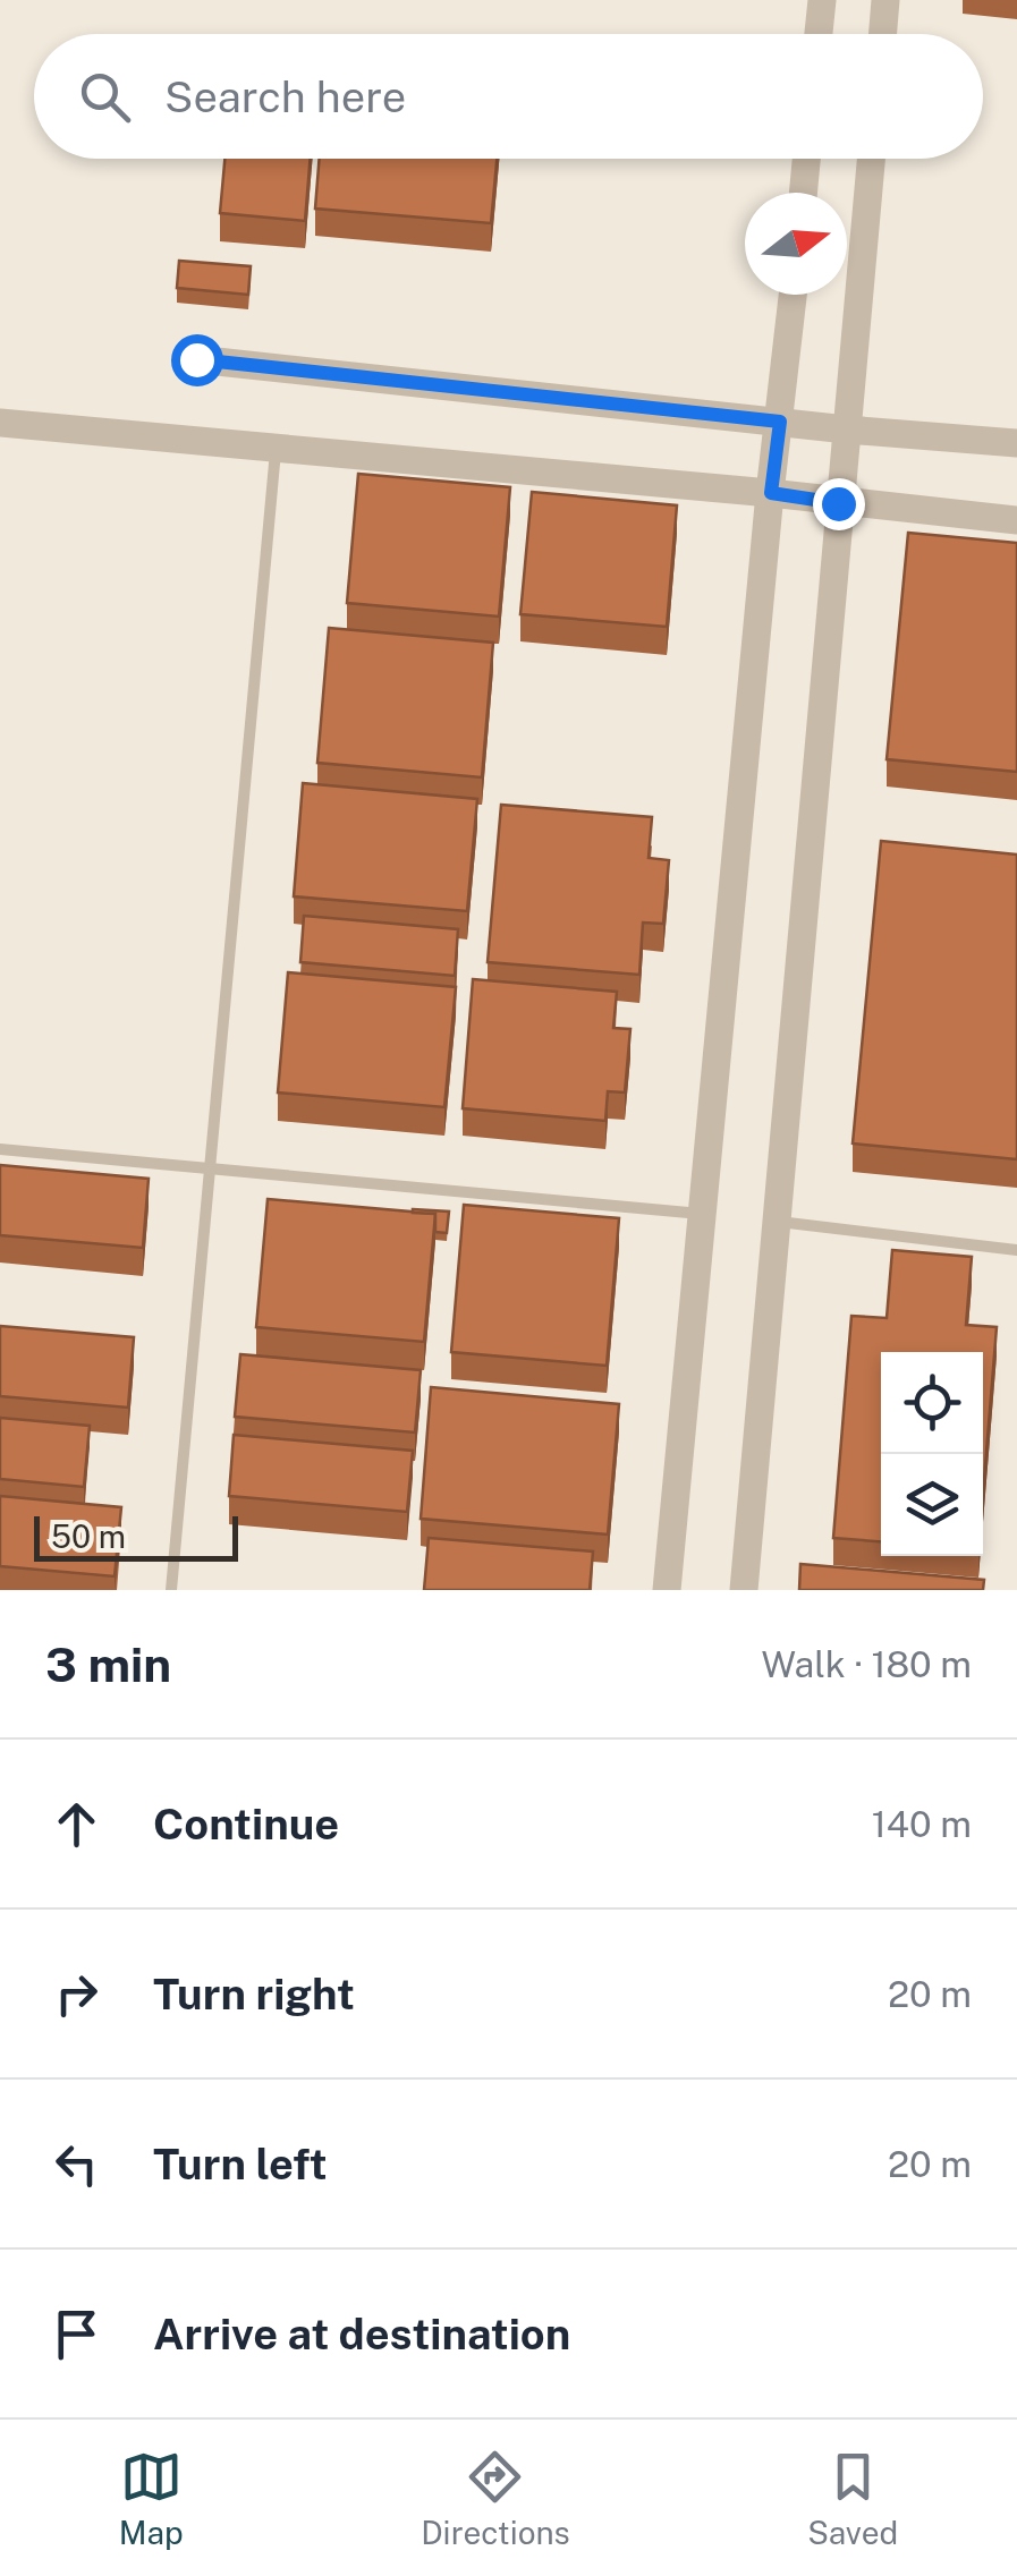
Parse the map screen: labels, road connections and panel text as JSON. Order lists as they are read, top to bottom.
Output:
{
  "scale_bar": "50 m",
  "north": "right",
  "page": {
    "search": "Search here",
    "scale": "50 m",
    "heading": ["3 min", "Walk · 180 m"],
    "list": [
      ["Continue", "140 m"],
      ["Turn right", "20 m"],
      ["Turn left", "20 m"],
      "Arrive at destination"
    ],
    "nav": ["Map", "Directions", "Saved"]
  }
}
